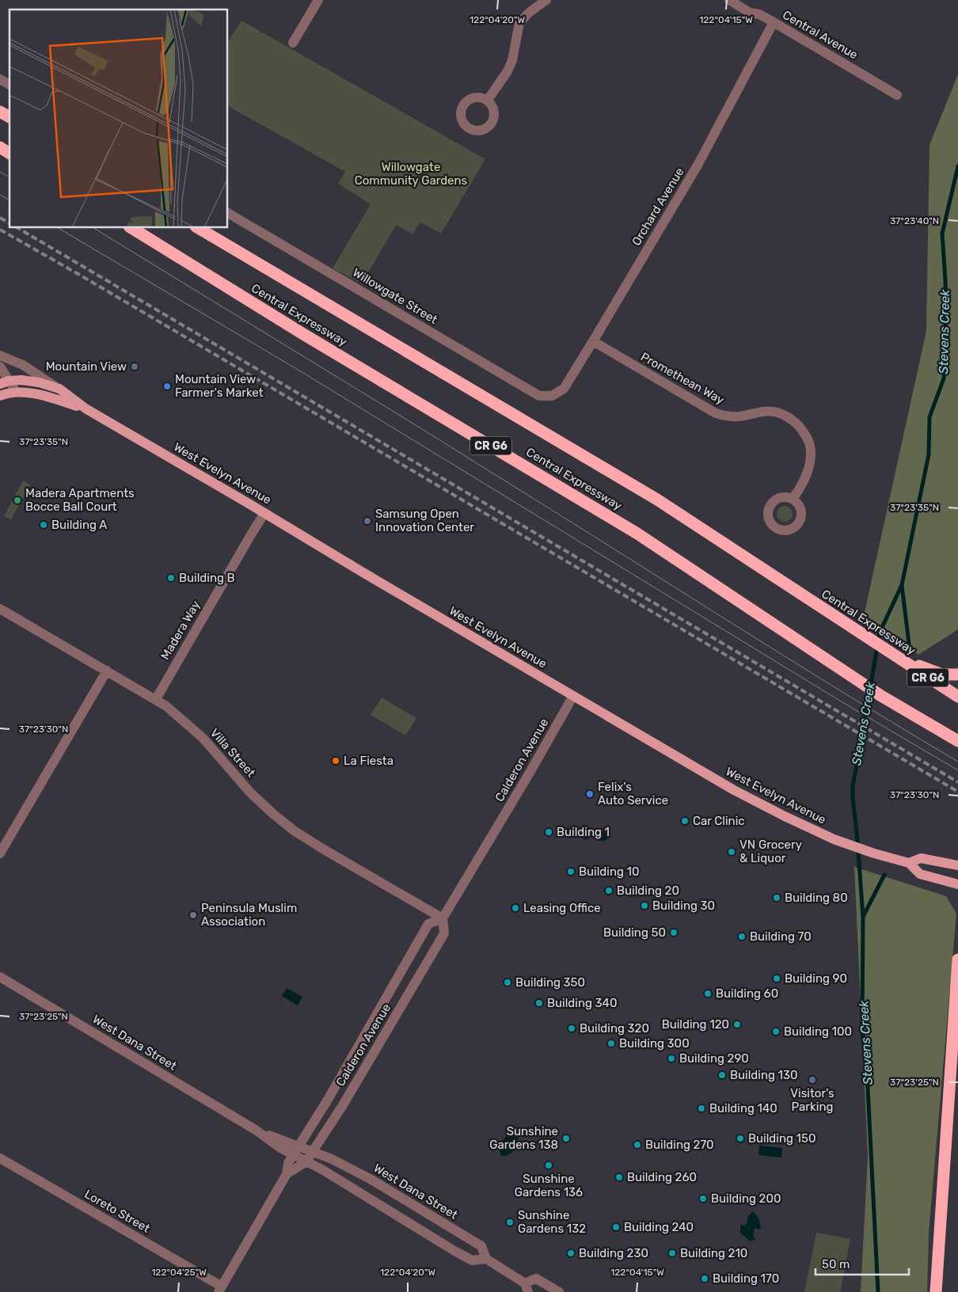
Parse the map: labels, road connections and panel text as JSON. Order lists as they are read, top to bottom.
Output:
{
  "streets": {
    "highway": ["Central Expressway", "CR G6"],
    "main road": ["West Evelyn Avenue"],
    "street": [
      "Central Avenue",
      "Orchard Avenue",
      "Willowgate Street",
      "Promethean Way",
      "Madera Way",
      "Villa Street",
      "Calderon Avenue",
      "West Dana Street",
      "Loreto Street"
    ]
  },
  "crossings": [
    ["Central Avenue", "Orchard Avenue"],
    ["Orchard Avenue", "Willowgate Street"],
    ["Orchard Avenue", "Promethean Way"],
    ["West Evelyn Avenue", "Madera Way"],
    ["West Evelyn Avenue", "Calderon Avenue"],
    ["Madera Way", "Villa Street"],
    ["Villa Street", "Calderon Avenue"],
    ["Calderon Avenue", "West Dana Street"],
    ["Calderon Avenue", "Loreto Street"]
  ],
  "water": ["Stevens Creek"],
  "parks": ["Willowgate Community Gardens"],
  "places": [
    "Mountain View",
    "Mountain View Farmer's Market",
    "Madera Apartments Bocce Ball Court",
    "Samsung Open Innovation Center",
    "Building A",
    "Building B",
    "La Fiesta",
    "Felix's Auto Service",
    "Car Clinic",
    "Building 1",
    "VN Grocery & Liquor",
    "Building 10",
    "Building 20",
    "Building 80",
    "Building 30",
    "Leasing Office",
    "Peninsula Muslim Association",
    "Building 50",
    "Building 70",
    "Building 90",
    "Building 350",
    "Building 60",
    "Building 340",
    "Building 120",
    "Building 320",
    "Building 100",
    "Building 300",
    "Building 290",
    "Building 130",
    "Visitor's Parking",
    "Building 140",
    "Sunshine Gardens 138",
    "Building 150",
    "Building 270",
    "Sunshine Gardens 136",
    "Building 260",
    "Building 200",
    "Sunshine Gardens 132",
    "Building 240",
    "Building 230",
    "Building 210",
    "Building 170"
  ],
  "scale_bar": "50 m",
  "coordinates": [
    "122°04'20\"W",
    "122°04'15\"W",
    "37°23'40\"N",
    "37°23'35\"N",
    "37°23'30\"N",
    "37°23'25\"N",
    "122°04'25\"W"
  ]
}
